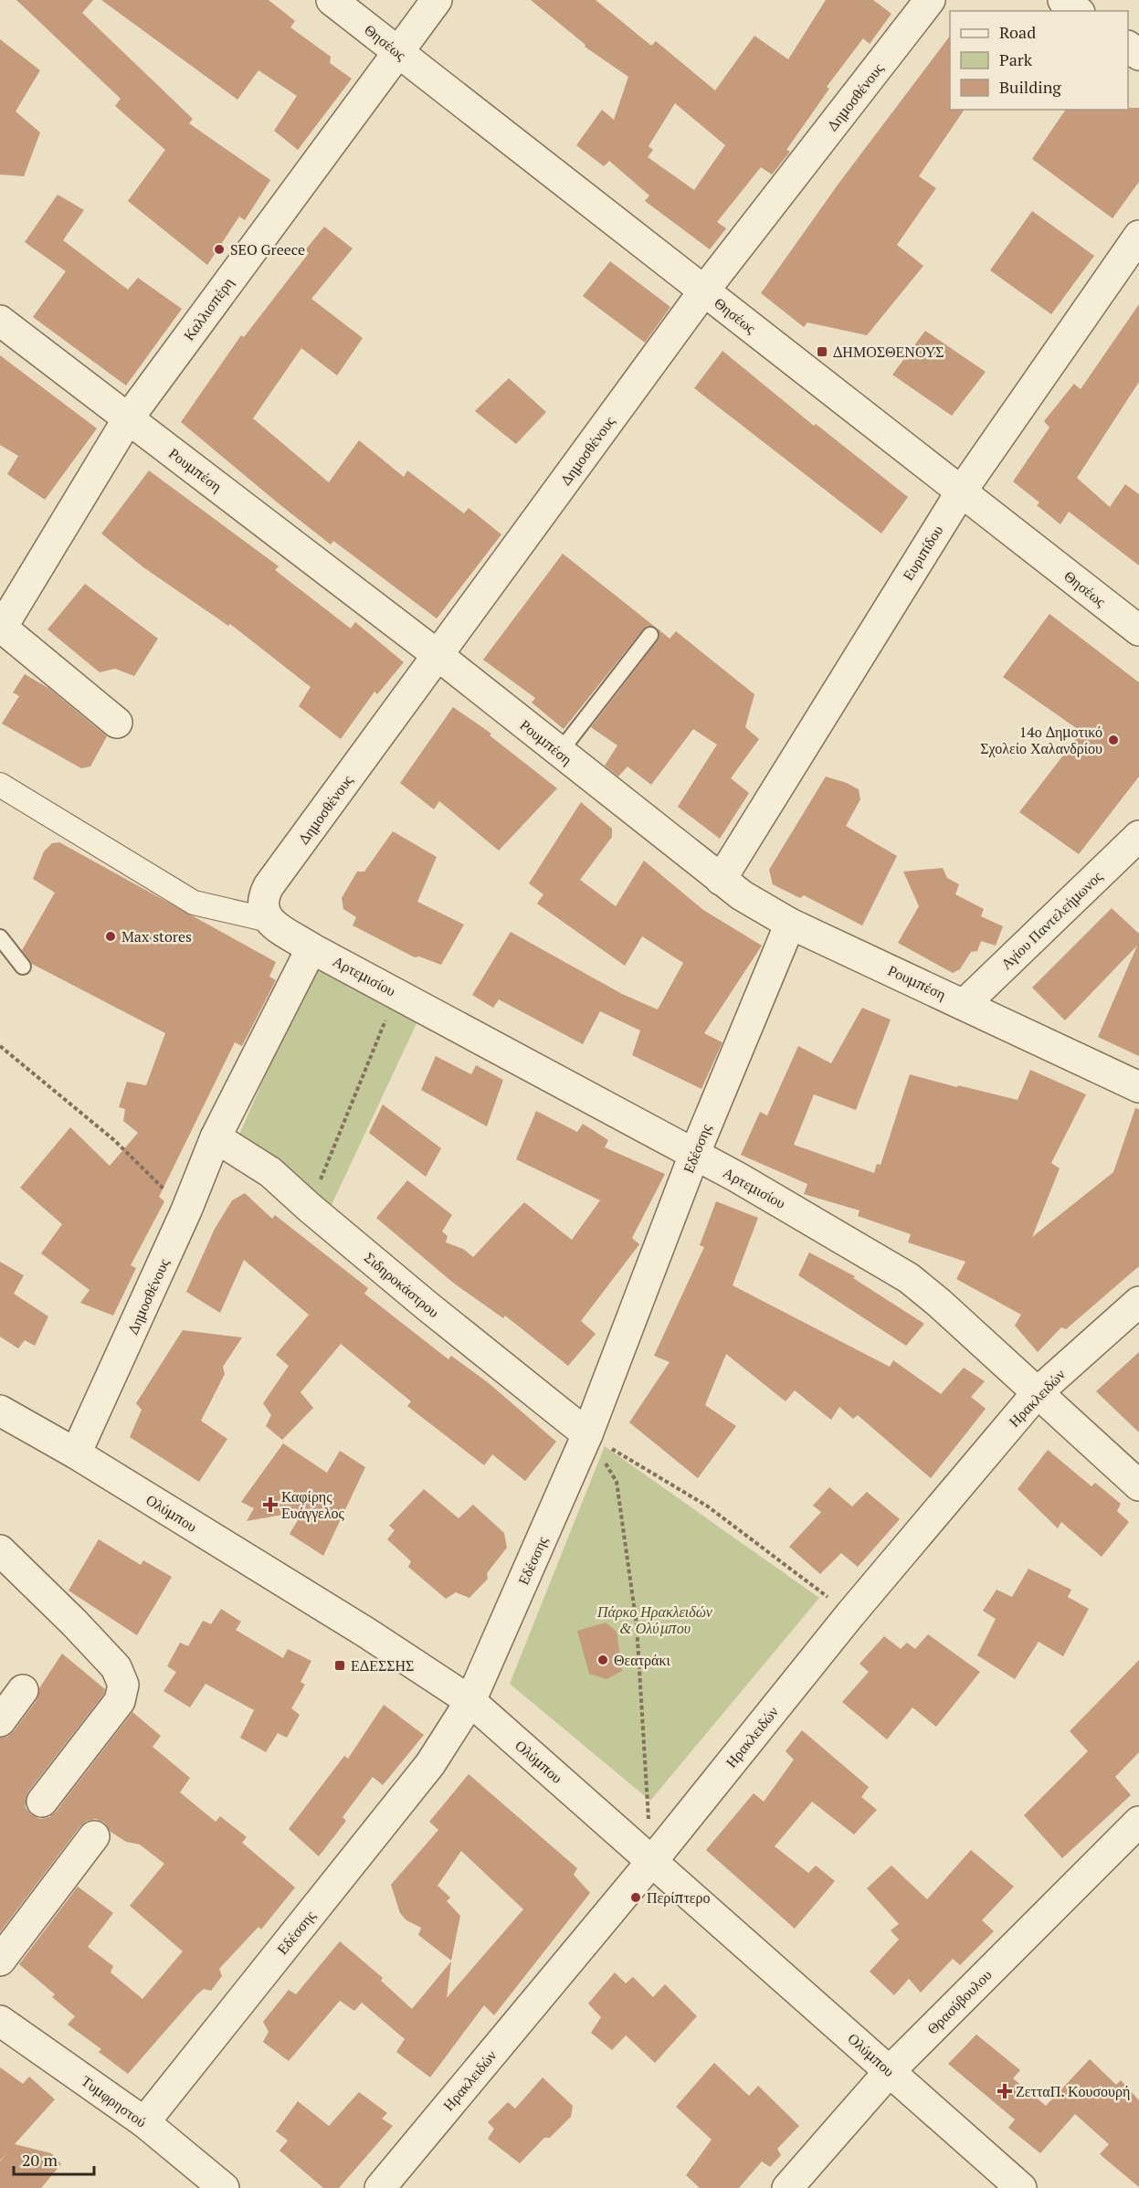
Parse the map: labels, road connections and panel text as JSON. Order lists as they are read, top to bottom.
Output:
{
  "streets": {
    "street": [
      "Θησέως",
      "Δημοσθένους",
      "Καλλισπέρη",
      "Ρουμπέση",
      "Ευριπίδου",
      "Αγίου Παντελεήμωνος",
      "Αρτεμισίου",
      "Εδέσσης",
      "Σιδηροκάστρου",
      "Ηρακλειδών",
      "Ολύμπου",
      "Θρασύβουλου",
      "Τυμφρηστού"
    ]
  },
  "crossings": [
    ["Θησέως", "Δημοσθένους"],
    ["Θησέως", "Καλλισπέρη"],
    ["Θησέως", "Ευριπίδου"],
    ["Δημοσθένους", "Ρουμπέση"],
    ["Δημοσθένους", "Αρτεμισίου"],
    ["Δημοσθένους", "Σιδηροκάστρου"],
    ["Δημοσθένους", "Ολύμπου"],
    ["Καλλισπέρη", "Ρουμπέση"],
    ["Ρουμπέση", "Ευριπίδου"],
    ["Ρουμπέση", "Αγίου Παντελεήμωνος"],
    ["Ρουμπέση", "Εδέσσης"],
    ["Αρτεμισίου", "Εδέσσης"],
    ["Αρτεμισίου", "Ηρακλειδών"],
    ["Εδέσσης", "Σιδηροκάστρου"],
    ["Εδέσσης", "Ολύμπου"],
    ["Εδέσσης", "Τυμφρηστού"],
    ["Ηρακλειδών", "Ολύμπου"],
    ["Ολύμπου", "Θρασύβουλου"]
  ],
  "parks": ["Πάρκο Ηρακλειδών & Ολύμπου"],
  "places": {
    "other": [
      "SEO Greece",
      "14ο Δημοτικό Σχολείο Χαλανδρίου",
      "Max stores",
      "Θεατράκι",
      "Περίπτερο"
    ],
    "transit": ["ΔΗΜΟΣΘΕΝΟΥΣ", "ΕΔΕΣΣΗΣ"],
    "health": ["Καφίρης Ευάγγελος", "ΖετταΠ. Κουσουρή"]
  },
  "legend": ["Road", "Park", "Building"],
  "scale_bar": "20 m"
}
